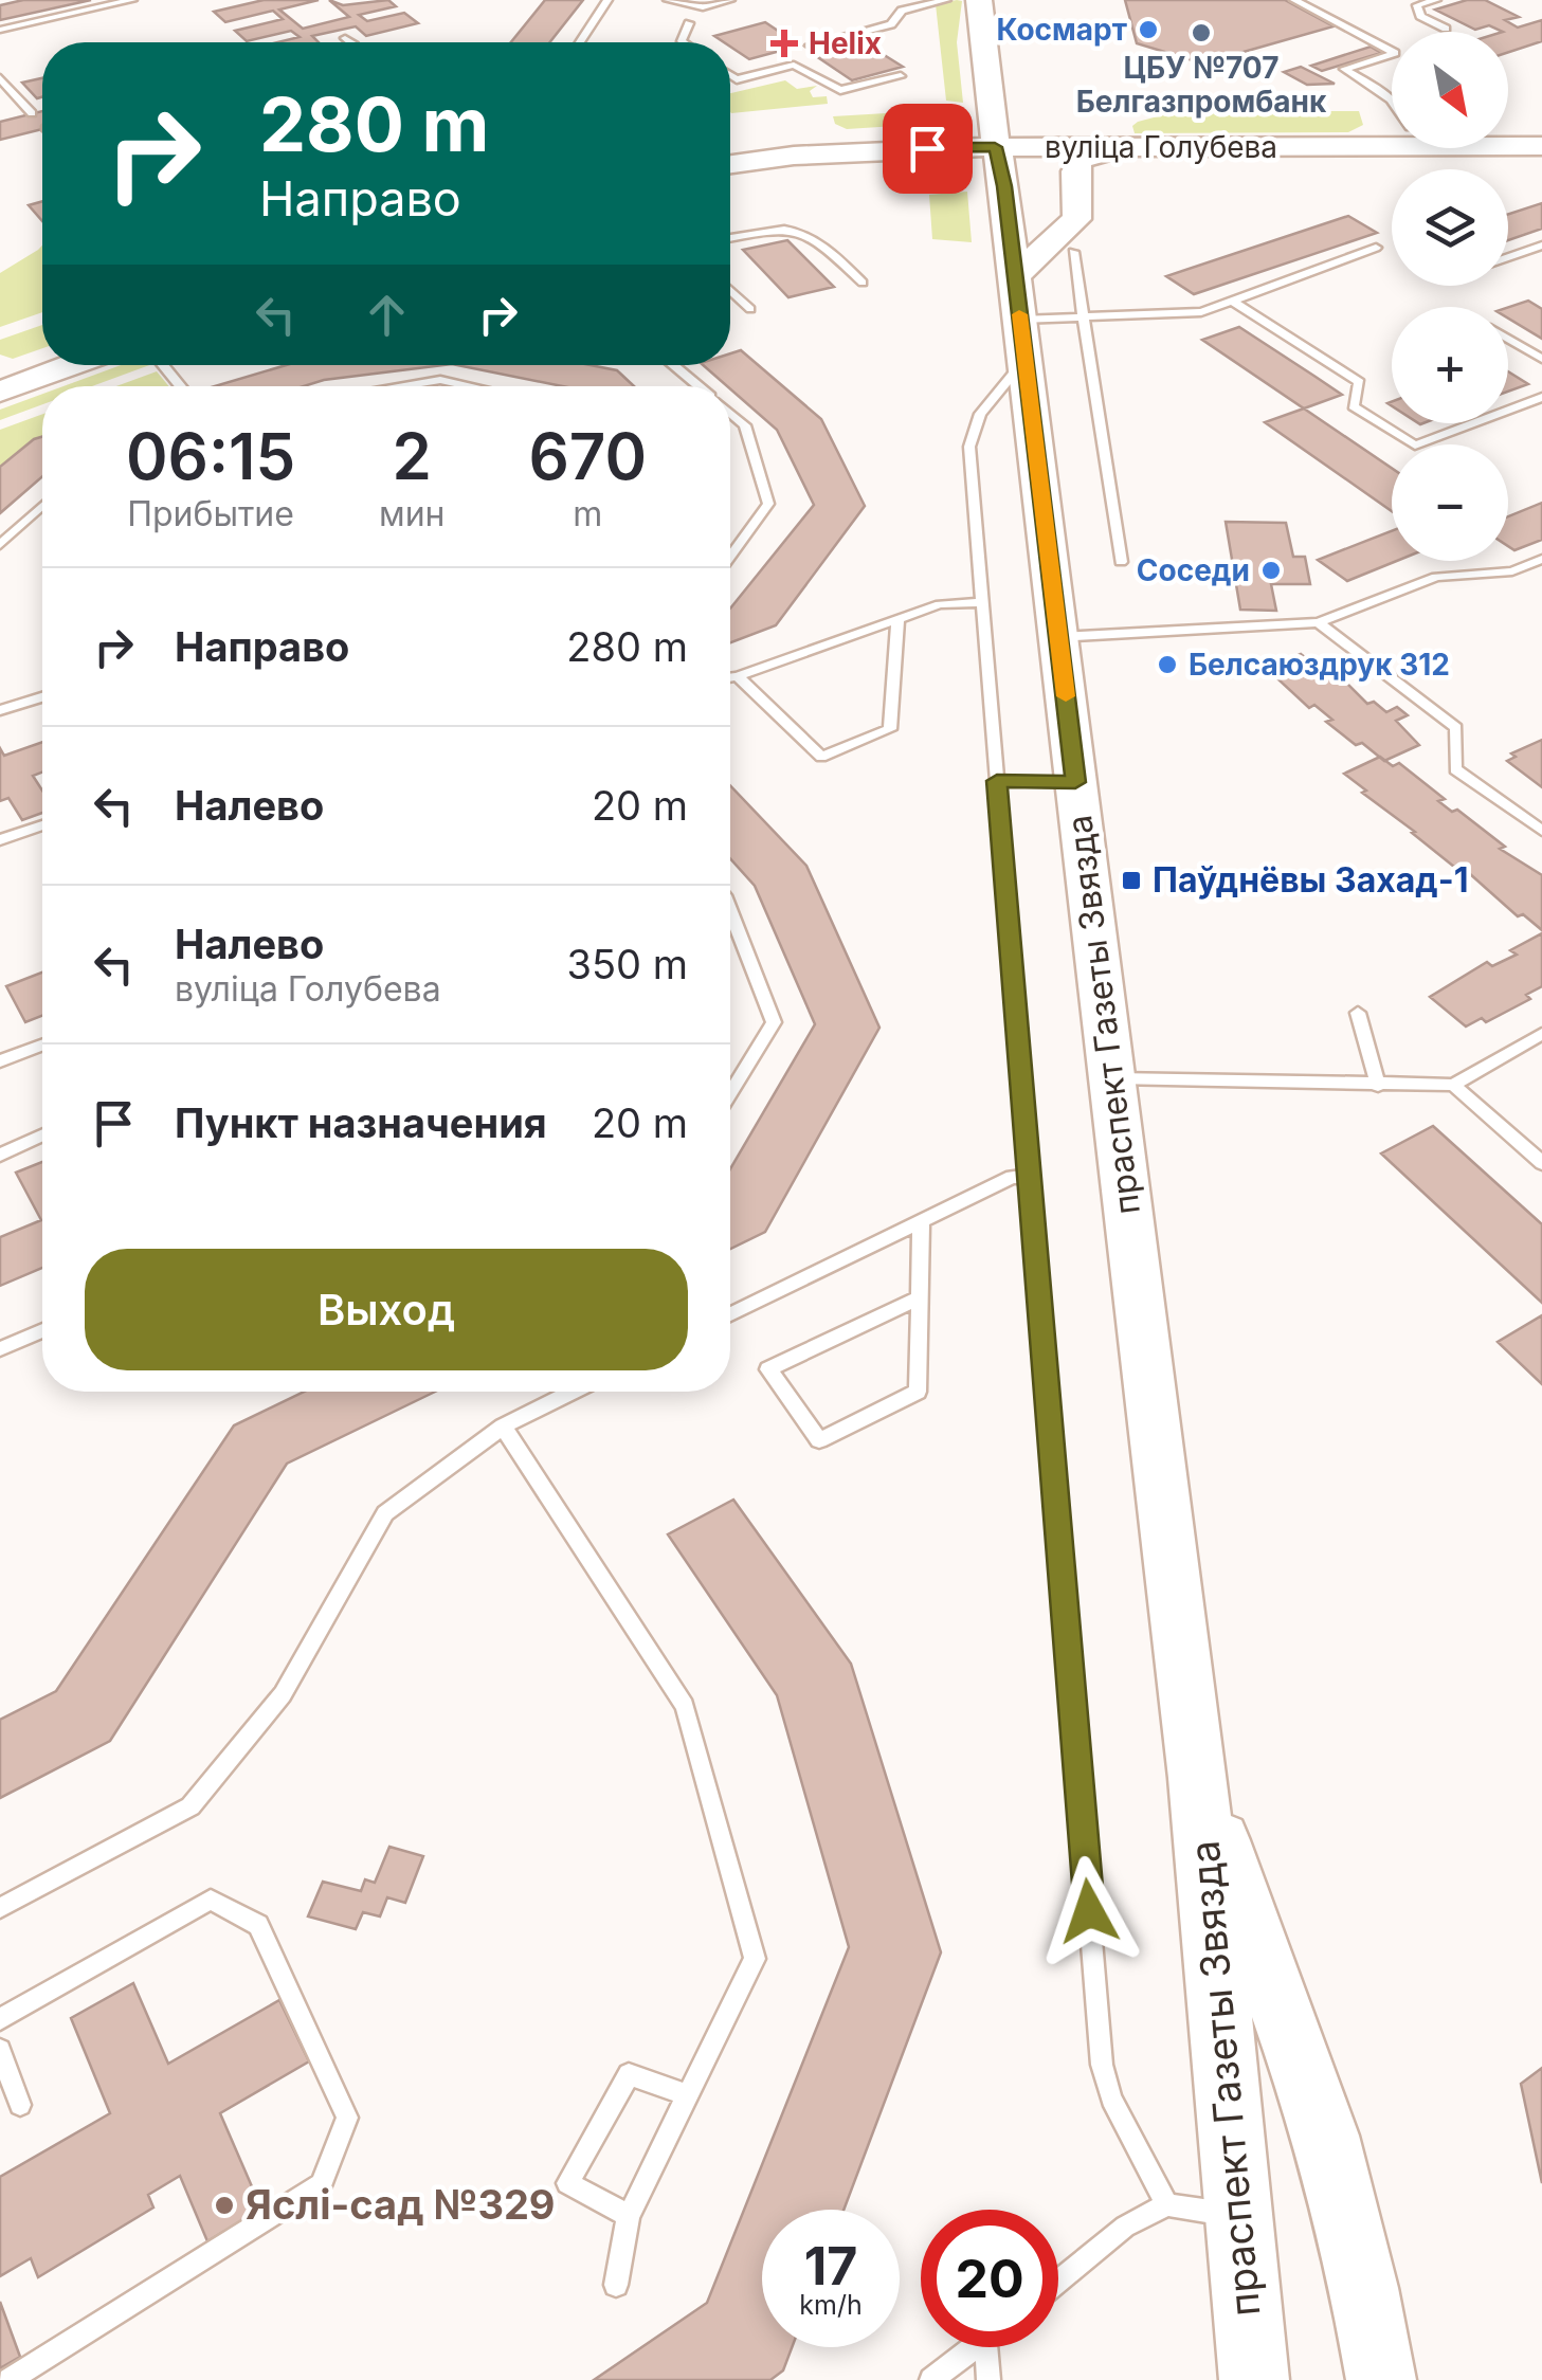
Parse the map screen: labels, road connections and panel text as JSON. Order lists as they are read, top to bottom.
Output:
{
  "streets": {
    "main road": ["вуліца Голубева", "праспект Газеты Звязда"]
  },
  "crossings": [
    ["вуліца Голубева", "праспект Газеты Звязда"]
  ],
  "places": {
    "other": [
      "Космарт",
      "ЦБУ №707 Белгазпромбанк",
      "Соседи",
      "Белсаюздрук 312",
      "Яслі-сад №329"
    ],
    "health": ["Helix"],
    "transit": ["Паўднёвы Захад-1"]
  },
  "north": "bottom right",
  "page": {
    "map_buttons": ["+", "−"],
    "turn": ["280 m", "Направо"],
    "eta": [
      "06:15",
      "Прибытие",
      "2",
      "мин",
      "670",
      "m"
    ],
    "list": [
      {
        "name": "Направо",
        "value": "280 m"
      },
      {
        "name": "Налево",
        "value": "20 m"
      },
      {
        "name": "Налево",
        "note": "вуліца Голубева",
        "value": "350 m"
      },
      {
        "name": "Пункт назначения",
        "value": "20 m"
      }
    ],
    "buttons": "Выход",
    "speed": "17 km/h",
    "limit": "20"
  }
}
